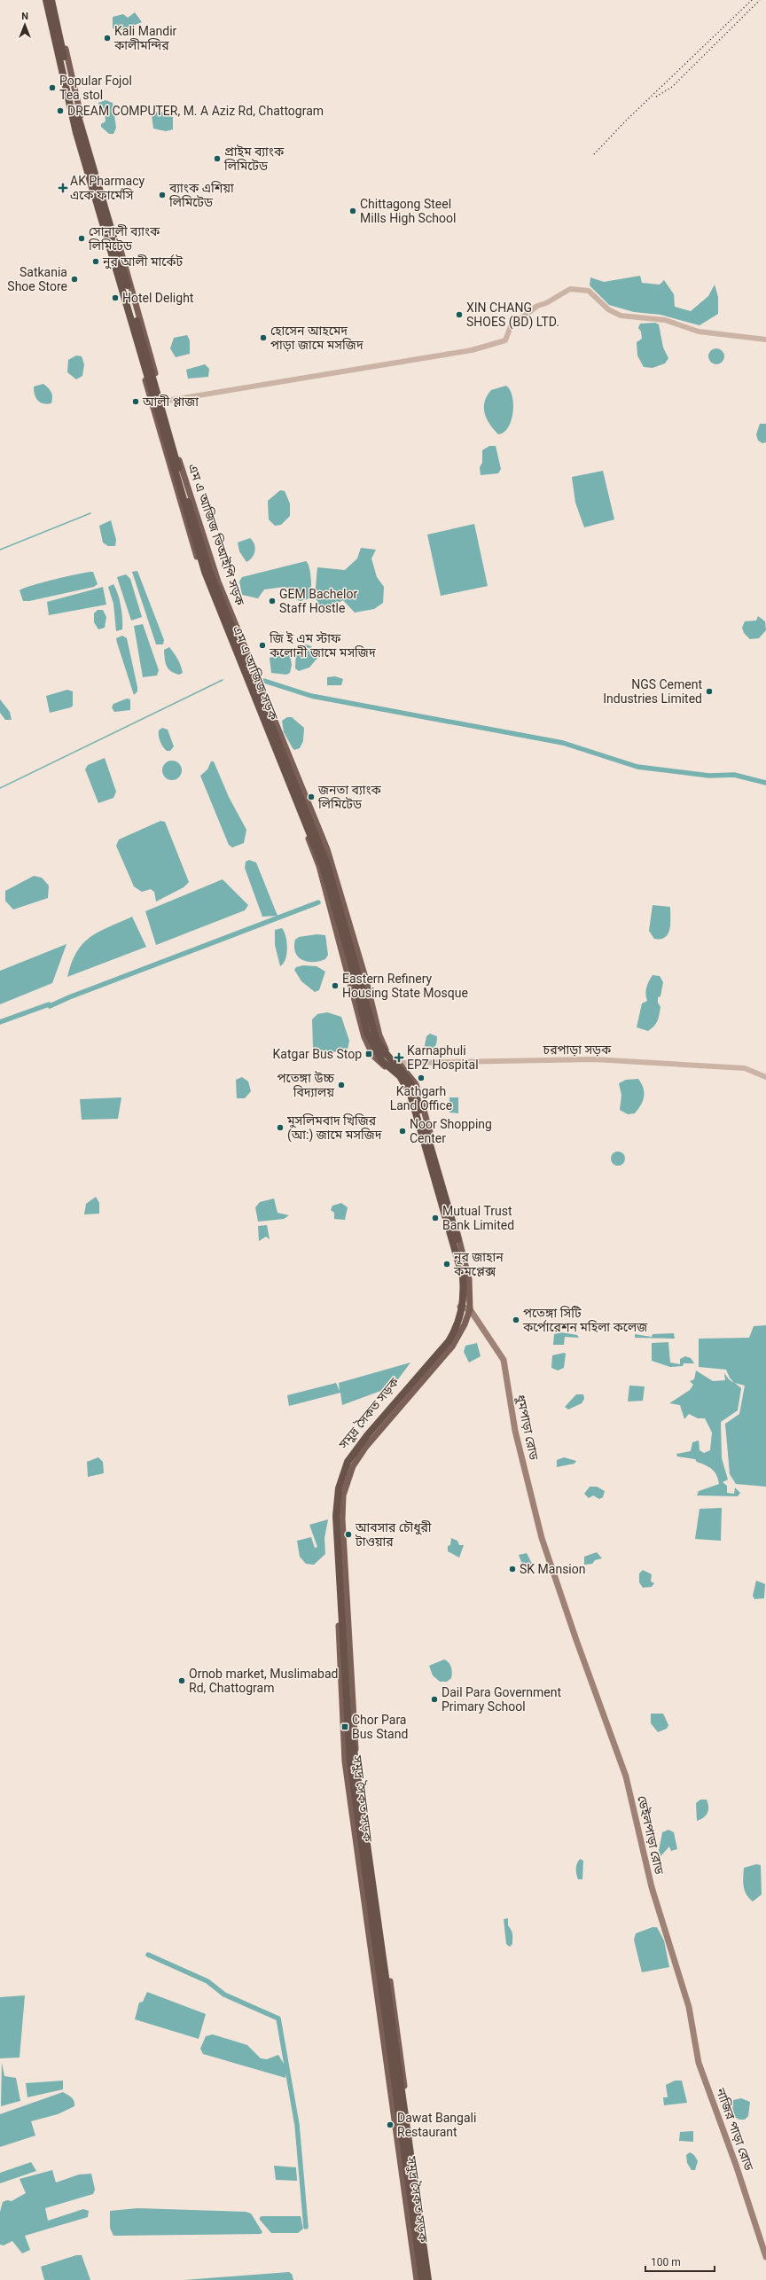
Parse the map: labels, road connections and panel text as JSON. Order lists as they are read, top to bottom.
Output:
{
  "streets": {
    "main road": [
      "এম এ আজিজ ভিআইপি সড়ক",
      "এম এ আজিজ সড়ক",
      "সমুদ্র সৈকত সড়ক",
      "ধুমপাড়া রোড",
      "ডেইলপাড়া রোড",
      "নাজির পাড়া রোড"
    ],
    "street": ["চরপাড়া সড়ক"]
  },
  "crossings": [
    ["এম এ আজিজ ভিআইপি সড়ক", "এম এ আজিজ সড়ক"],
    ["এম এ আজিজ ভিআইপি সড়ক", "চরপাড়া সড়ক"],
    ["এম এ আজিজ ভিআইপি সড়ক", "সমুদ্র সৈকত সড়ক"],
    ["এম এ আজিজ ভিআইপি সড়ক", "ধুমপাড়া রোড"],
    ["ধুমপাড়া রোড", "ডেইলপাড়া রোড"],
    ["ডেইলপাড়া রোড", "নাজির পাড়া রোড"]
  ],
  "places": {
    "other": [
      "Kali Mandir কালীমন্দির",
      "Popular Fojol Tea stol",
      "DREAM COMPUTER, M. A Aziz Rd, Chattogram",
      "প্রাইম ব্যাংক লিমিটেড",
      "ব্যাংক এশিয়া লিমিটেড",
      "Chittagong Steel Mills High School",
      "সোনালী ব্যাংক লিমিটেড",
      "নুর আলী মার্কেট",
      "Satkania Shoe Store",
      "Hotel Delight",
      "XIN CHANG SHOES (BD) LTD.",
      "হোসেন আহমেদ পাড়া জামে মসজিদ",
      "আলী প্লাজা",
      "GEM Bachelor Staff Hostle",
      "জি ই এম স্টাফ কলোনী জামে মসজিদ",
      "NGS Cement Industries Limited",
      "জনতা ব্যাংক লিমিটেড",
      "Eastern Refinery Housing State Mosque",
      "Kathgarh Land Office",
      "পতেঙ্গা উচ্চ বিদ্যালয়",
      "মুসলিমবাদ খিজির (আ:) জামে মসজিদ",
      "Noor Shopping Center",
      "Mutual Trust Bank Limited",
      "নূর জাহান কমপ্লেক্স",
      "পতেঙ্গা সিটি কর্পোরেশন মহিলা কলেজ",
      "আবসার চৌধুরী টাওয়ার",
      "SK Mansion",
      "Ornob market, Muslimabad Rd, Chattogram",
      "Dail Para Government Primary School",
      "Dawat Bangali Restaurant"
    ],
    "health": ["AK Pharmacy একে ফার্মেসি", "Karnaphuli EPZ Hospital"],
    "transit": ["Katgar Bus Stop", "Chor Para Bus Stand"]
  },
  "scale_bar": "100 m",
  "north": "top"
}
